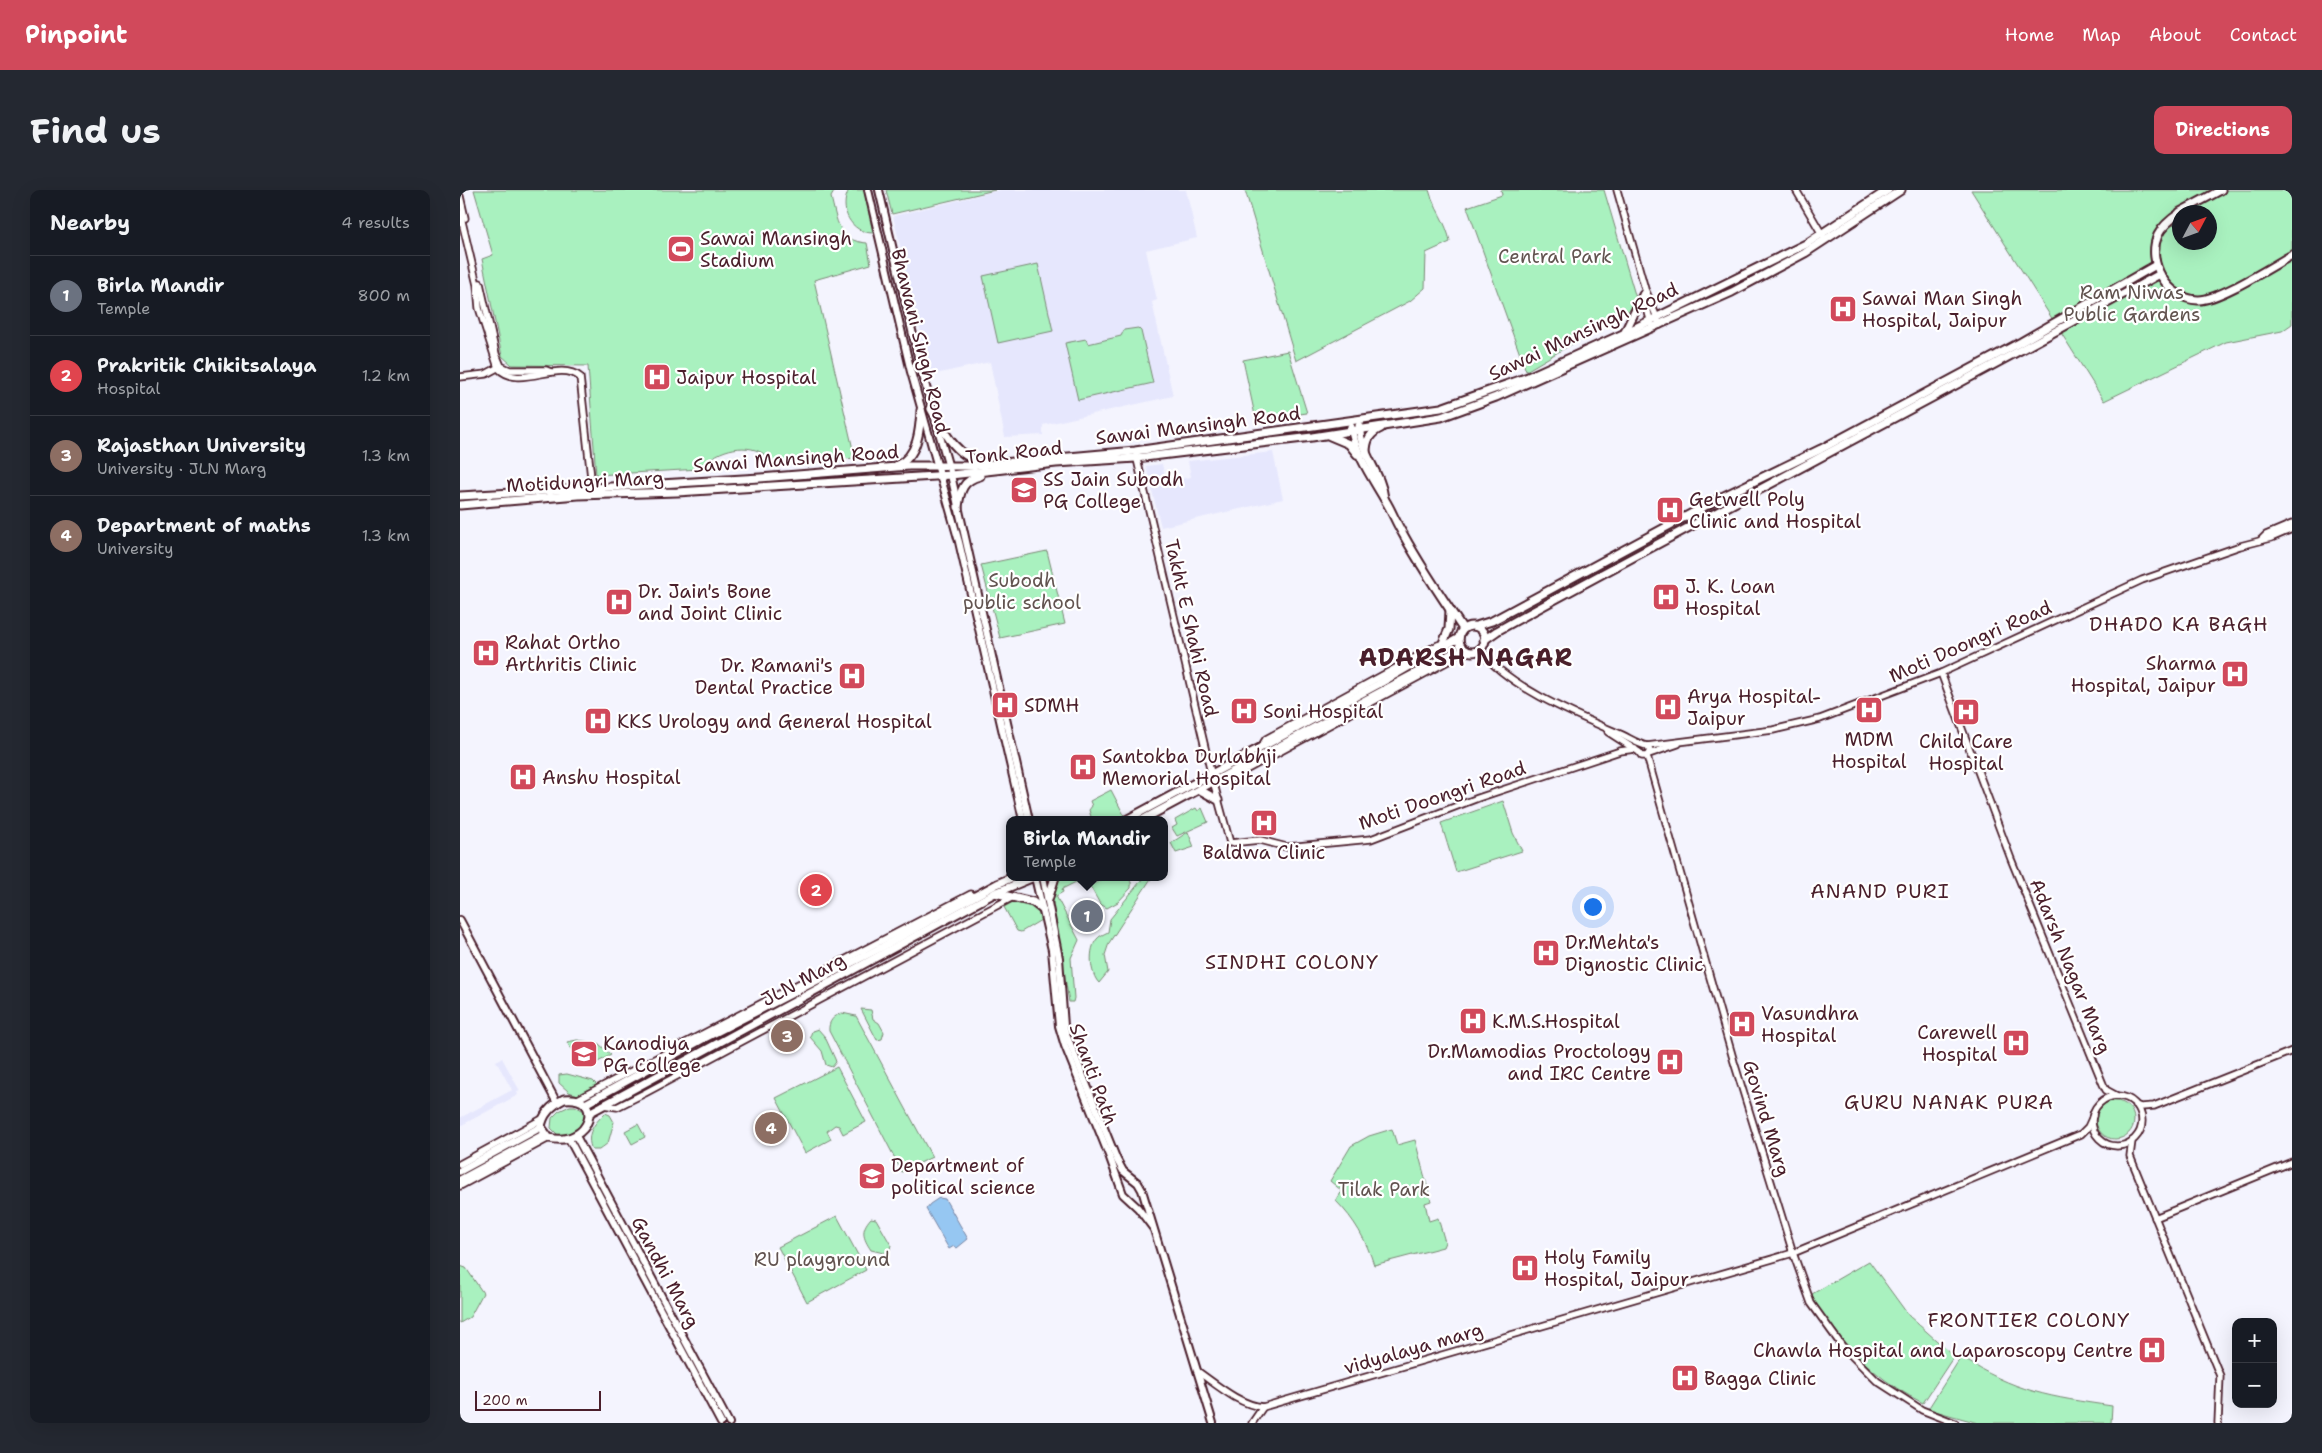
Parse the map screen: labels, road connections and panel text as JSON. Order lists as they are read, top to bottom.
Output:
{
  "streets": {
    "main road": [
      "Sawai Mansingh Road",
      "Bhawani Singh Road",
      "Tonk Road",
      "Motidungri Marg",
      "JLN Marg",
      "Shanti Path",
      "Gandhi Marg"
    ],
    "street": [
      "Takht E Shahi Road",
      "Moti Doongri Road",
      "Adarsh Nagar Marg",
      "Govind Marg",
      "vidyalaya marg"
    ]
  },
  "crossings": [
    ["Sawai Mansingh Road", "Bhawani Singh Road"],
    ["Sawai Mansingh Road", "Tonk Road"],
    ["Sawai Mansingh Road", "Takht E Shahi Road"],
    ["Bhawani Singh Road", "Motidungri Marg"],
    ["Tonk Road", "Motidungri Marg"],
    ["Takht E Shahi Road", "Moti Doongri Road"],
    ["Moti Doongri Road", "Adarsh Nagar Marg"],
    ["Moti Doongri Road", "Govind Marg"],
    ["JLN Marg", "Gandhi Marg"],
    ["Govind Marg", "vidyalaya marg"]
  ],
  "districts": [
    "DHADO KA BAGH",
    "ADARSH NAGAR",
    "ANAND PURI",
    "SINDHI COLONY",
    "GURU NANAK PURA",
    "FRONTIER COLONY"
  ],
  "parks": [
    "Central Park",
    "Ram Niwas Public Gardens",
    "Subodh public school",
    "Tilak Park",
    "RU playground"
  ],
  "places": {
    "sports": ["Sawai Mansingh Stadium"],
    "hospital": [
      "Sawai Man Singh Hospital, Jaipur",
      "Jaipur Hospital",
      "Getwell Poly Clinic and Hospital",
      "J. K. Loan Hospital",
      "Dr. Jain's Bone and Joint Clinic",
      "Rahat Ortho Arthritis Clinic",
      "Sharma Hospital, Jaipur",
      "Dr. Ramani's Dental Practice",
      "SDMH",
      "Arya Hospital- Jaipur",
      "MDM Hospital",
      "Soni Hospital",
      "Child Care Hospital",
      "KKS Urology and General Hospital",
      "Santokba Durlabhji Memorial Hospital",
      "Anshu Hospital",
      "Baldwa Clinic",
      "Dr.Mehta's Dignostic Clinic",
      "K.M.S.Hospital",
      "Vasundhra Hospital",
      "Carewell Hospital",
      "Dr.Mamodias Proctology and IRC Centre",
      "Holy Family Hospital, Jaipur",
      "Chawla Hospital and Laparoscopy Centre",
      "Bagga Clinic"
    ],
    "school or university": ["SS Jain Subodh PG College", "Kanodiya PG College", "Department of political science"]
  },
  "scale_bar": "200 m",
  "north": "top right",
  "page": {
    "header": "Pinpoint",
    "nav": [
      "Home",
      "Map",
      "About",
      "Contact"
    ],
    "buttons": "Directions",
    "title": "Find us",
    "heading": ["Nearby", "4 results"],
    "list": [
      {
        "mark": "1",
        "name": "Birla Mandir",
        "note": "Temple",
        "value": "800 m"
      },
      {
        "mark": "2",
        "name": "Prakritik Chikitsalaya",
        "note": "Hospital",
        "value": "1.2 km"
      },
      {
        "mark": "3",
        "name": "Rajasthan University",
        "note": "University · JLN Marg",
        "value": "1.3 km"
      },
      {
        "mark": "4",
        "name": "Department of maths",
        "note": "University",
        "value": "1.3 km"
      }
    ],
    "popup": ["Birla Mandir", "Temple"],
    "pins": [
      "2",
      "1",
      "3",
      "4"
    ],
    "map_buttons": ["+", "−"],
    "scale": "200 m"
  }
}
